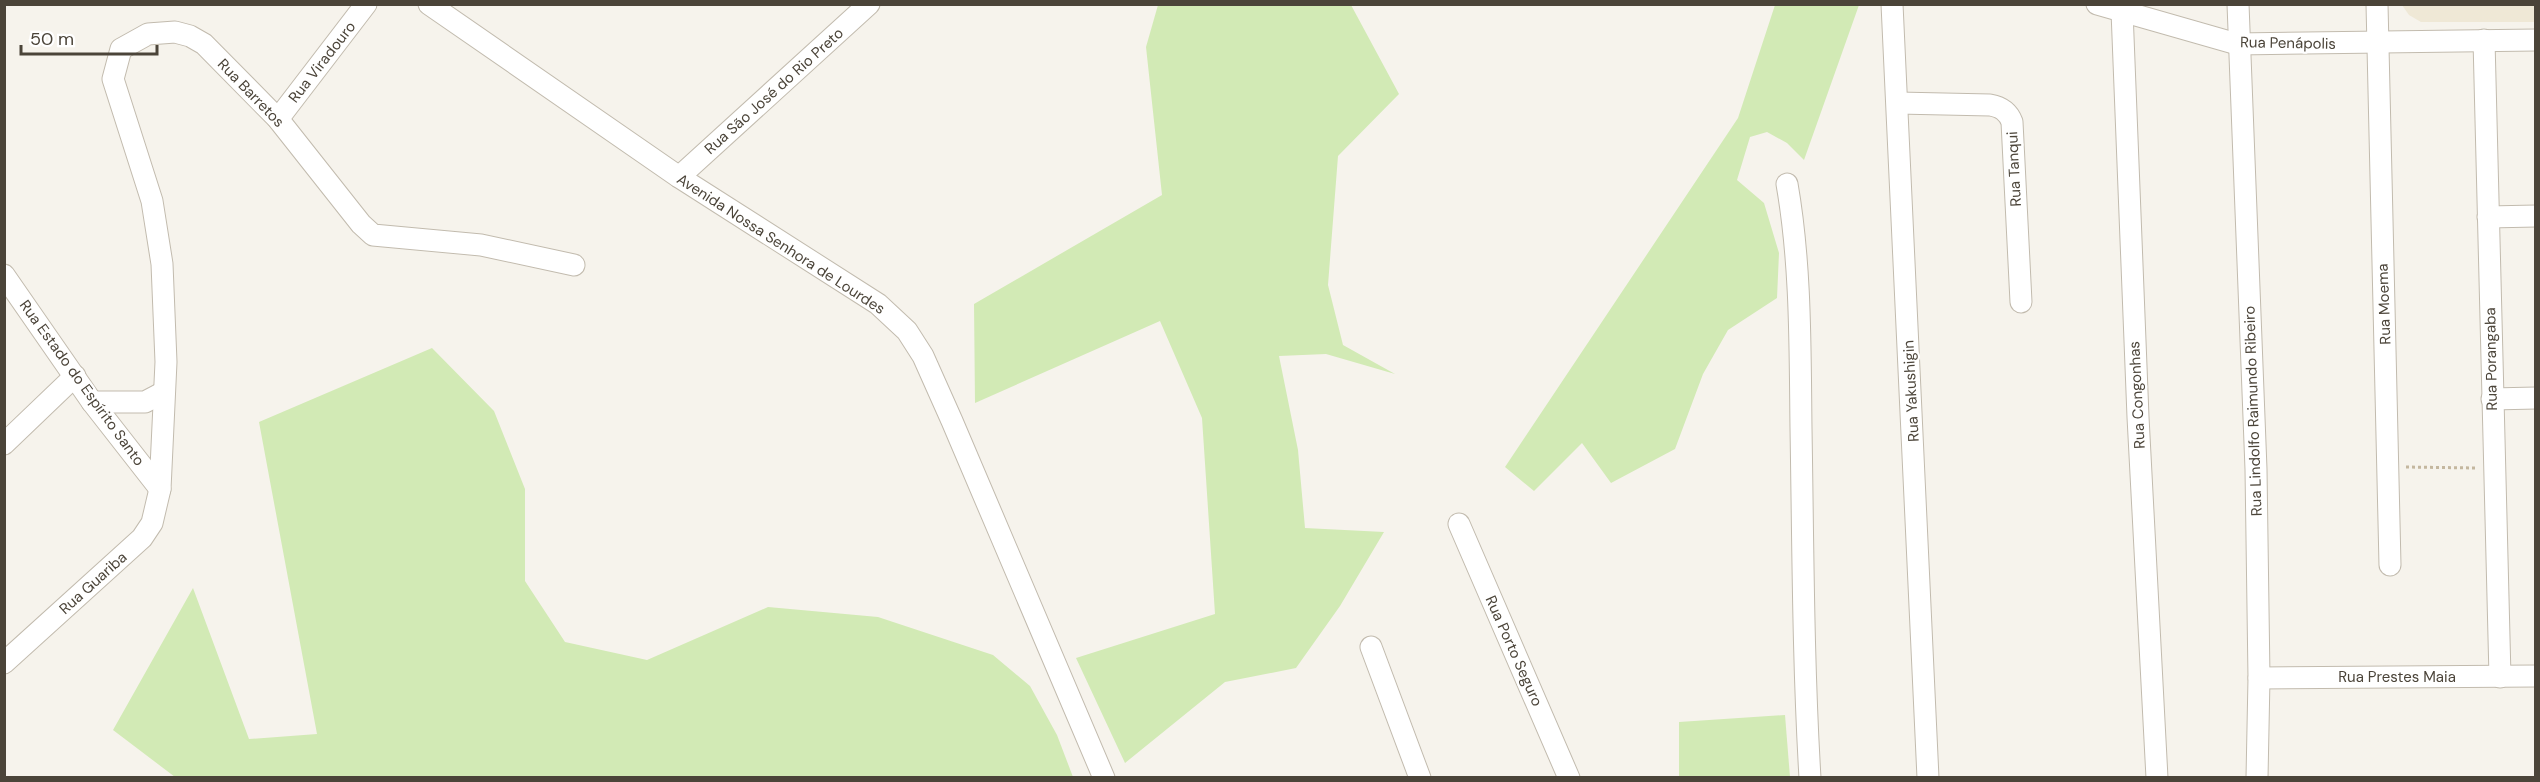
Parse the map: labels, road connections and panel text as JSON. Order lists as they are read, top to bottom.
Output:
{
  "streets": {
    "street": [
      "Rua Penápolis",
      "Rua Viradouro",
      "Rua São José do Rio Preto",
      "Rua Barretos",
      "Rua Tanqui",
      "Avenida Nossa Senhora de Lourdes",
      "Rua Moema",
      "Rua Porangaba",
      "Rua Estado do Espírito Santo",
      "Rua Yakushigin",
      "Rua Congonhas",
      "Rua Lindolfo Raimundo Ribeiro",
      "Rua Guariba",
      "Rua Porto Seguro",
      "Rua Prestes Maia"
    ]
  },
  "crossings": [
    ["Rua Penápolis", "Rua Moema"],
    ["Rua Penápolis", "Rua Porangaba"],
    ["Rua Penápolis", "Rua Congonhas"],
    ["Rua Penápolis", "Rua Lindolfo Raimundo Ribeiro"],
    ["Rua Viradouro", "Rua Barretos"],
    ["Rua São José do Rio Preto", "Avenida Nossa Senhora de Lourdes"],
    ["Rua Barretos", "Rua Estado do Espírito Santo"],
    ["Rua Barretos", "Rua Guariba"],
    ["Rua Tanqui", "Rua Yakushigin"],
    ["Rua Porangaba", "Rua Prestes Maia"],
    ["Rua Estado do Espírito Santo", "Rua Guariba"],
    ["Rua Lindolfo Raimundo Ribeiro", "Rua Prestes Maia"]
  ],
  "scale_bar": "50 m"
}
